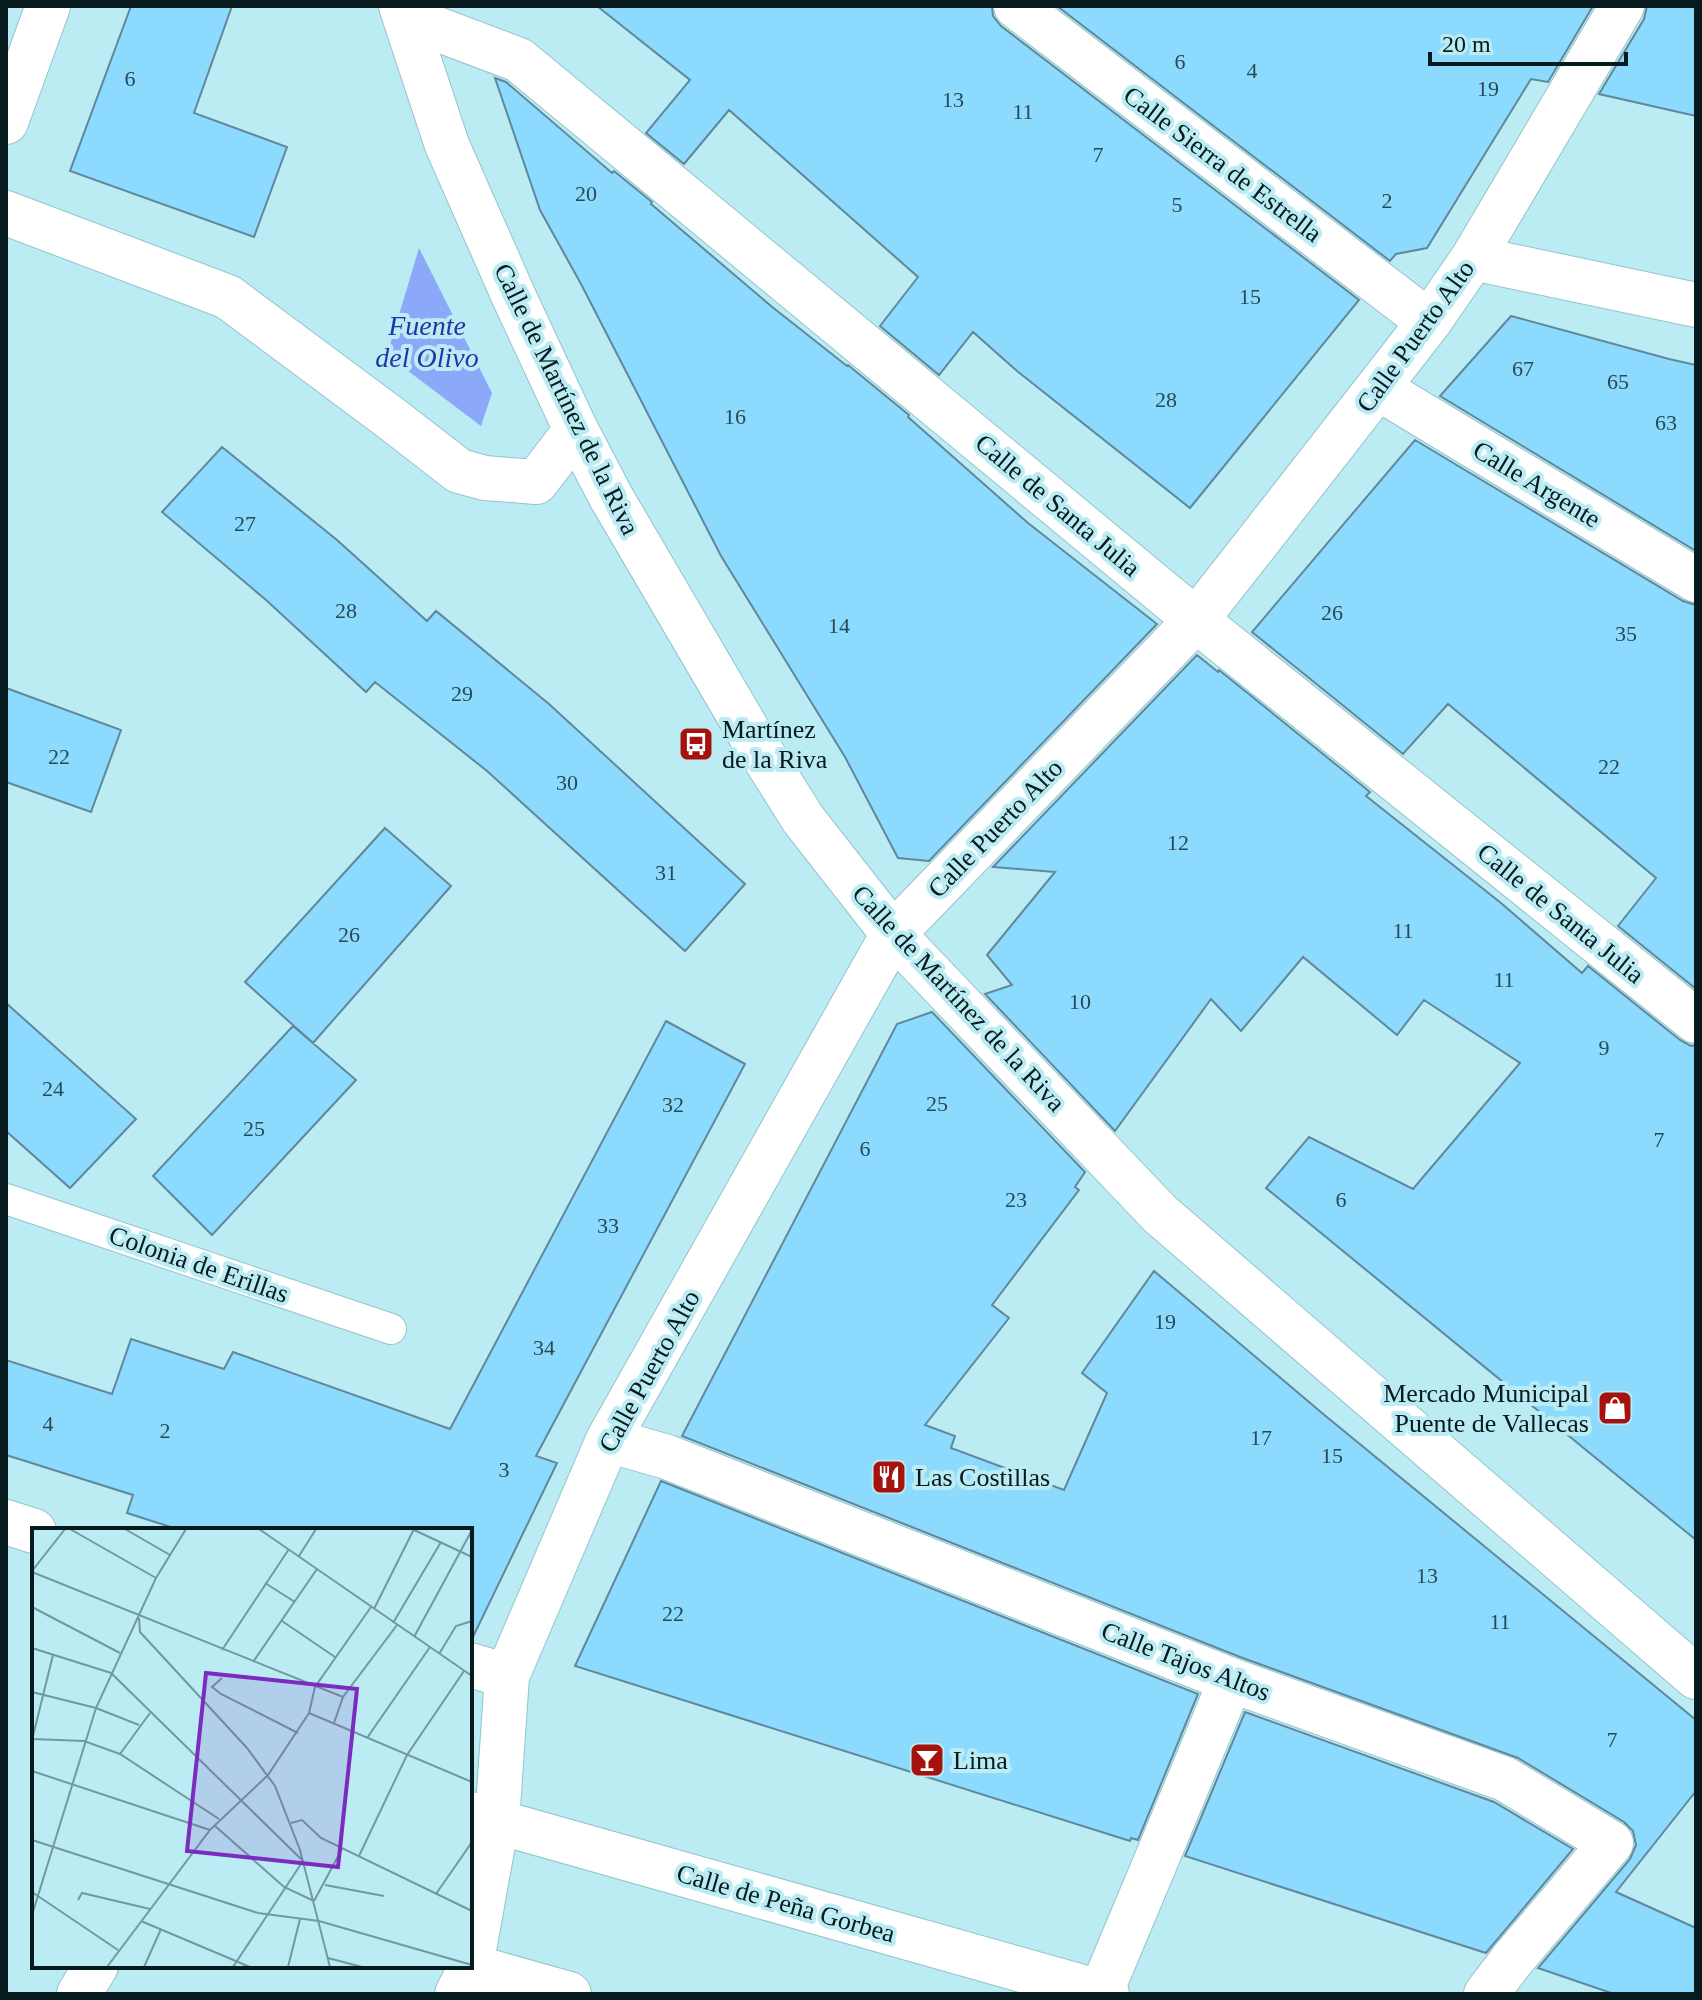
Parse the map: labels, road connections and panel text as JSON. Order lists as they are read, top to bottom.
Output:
{
  "streets": {
    "street": [
      "Calle Sierra de Estrella",
      "Calle Puerto Alto",
      "Calle de Martínez de la Riva",
      "Calle Argente",
      "Calle de Santa Julia",
      "Calle Tajos Altos",
      "Calle de Peña Gorbea"
    ],
    "lane": ["Colonia de Erillas"]
  },
  "crossings": [
    ["Calle Sierra de Estrella", "Calle Puerto Alto"],
    ["Calle Puerto Alto", "Calle de Martínez de la Riva"],
    ["Calle Puerto Alto", "Calle Argente"],
    ["Calle Puerto Alto", "Calle de Santa Julia"],
    ["Calle Puerto Alto", "Calle Tajos Altos"],
    ["Calle Puerto Alto", "Calle de Peña Gorbea"],
    ["Calle de Martínez de la Riva", "Calle de Santa Julia"],
    ["Calle Tajos Altos", "Calle de Peña Gorbea"]
  ],
  "water": ["Fuente del Olivo"],
  "places": {
    "bus stop": ["Martínez de la Riva"],
    "shop": ["Mercado Municipal Puente de Vallecas"],
    "restaurant": ["Las Costillas"],
    "bar": ["Lima"]
  },
  "house_numbers": [
    "6",
    "4",
    "6",
    "19",
    "13",
    "11",
    "7",
    "20",
    "2",
    "5",
    "15",
    "67",
    "65",
    "28",
    "16",
    "63",
    "27",
    "28",
    "26",
    "14",
    "35",
    "29",
    "22",
    "22",
    "30",
    "12",
    "31",
    "11",
    "26",
    "11",
    "10",
    "9",
    "24",
    "25",
    "32",
    "25",
    "7",
    "6",
    "23",
    "6",
    "33",
    "19",
    "34",
    "4",
    "2",
    "17",
    "15",
    "3",
    "13",
    "22",
    "11",
    "7"
  ],
  "scale_bar": "20 m"
}
